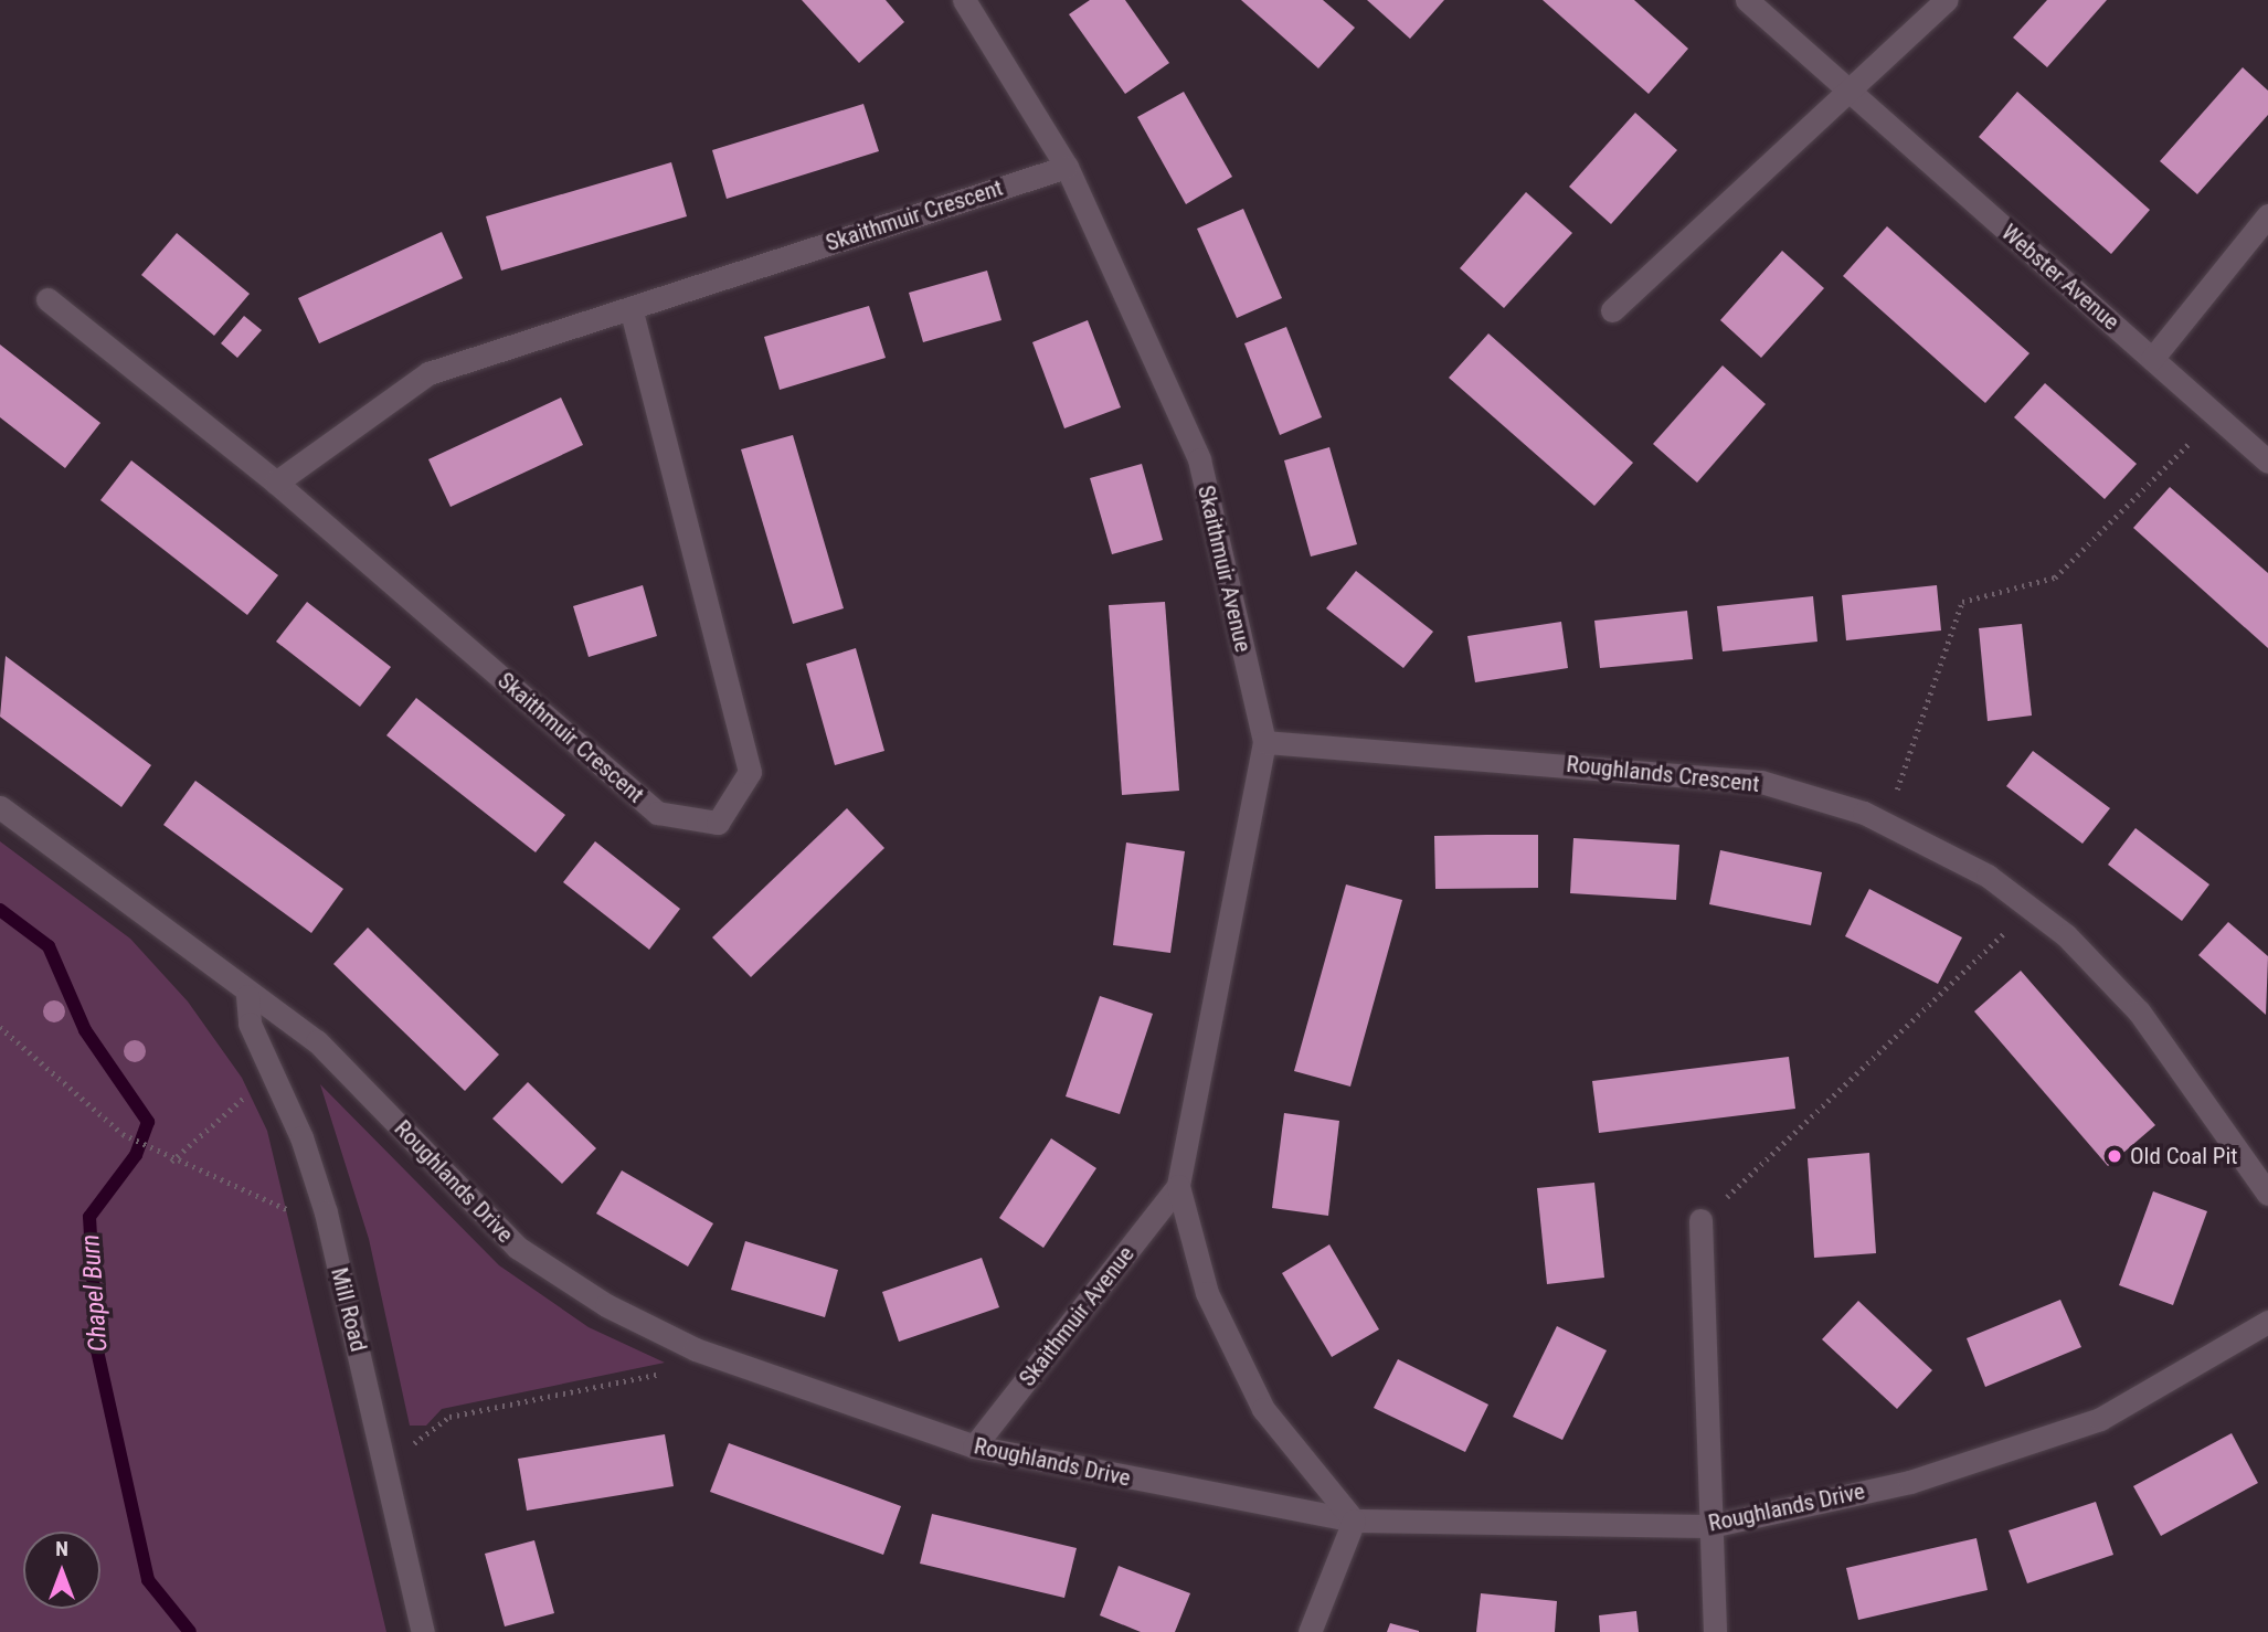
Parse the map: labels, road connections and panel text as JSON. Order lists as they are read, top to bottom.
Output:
{
  "streets": {
    "street": [
      "Skaithmuir Crescent",
      "Webster Avenue",
      "Skaithmuir Avenue",
      "Roughlands Crescent",
      "Roughlands Drive",
      "Mill Road"
    ]
  },
  "crossings": [
    ["Skaithmuir Crescent", "Skaithmuir Avenue"],
    ["Skaithmuir Avenue", "Roughlands Crescent"],
    ["Skaithmuir Avenue", "Roughlands Drive"],
    ["Roughlands Drive", "Mill Road"]
  ],
  "water": ["Chapel Burn"],
  "places": ["Old Coal Pit"],
  "north": "top"
}
